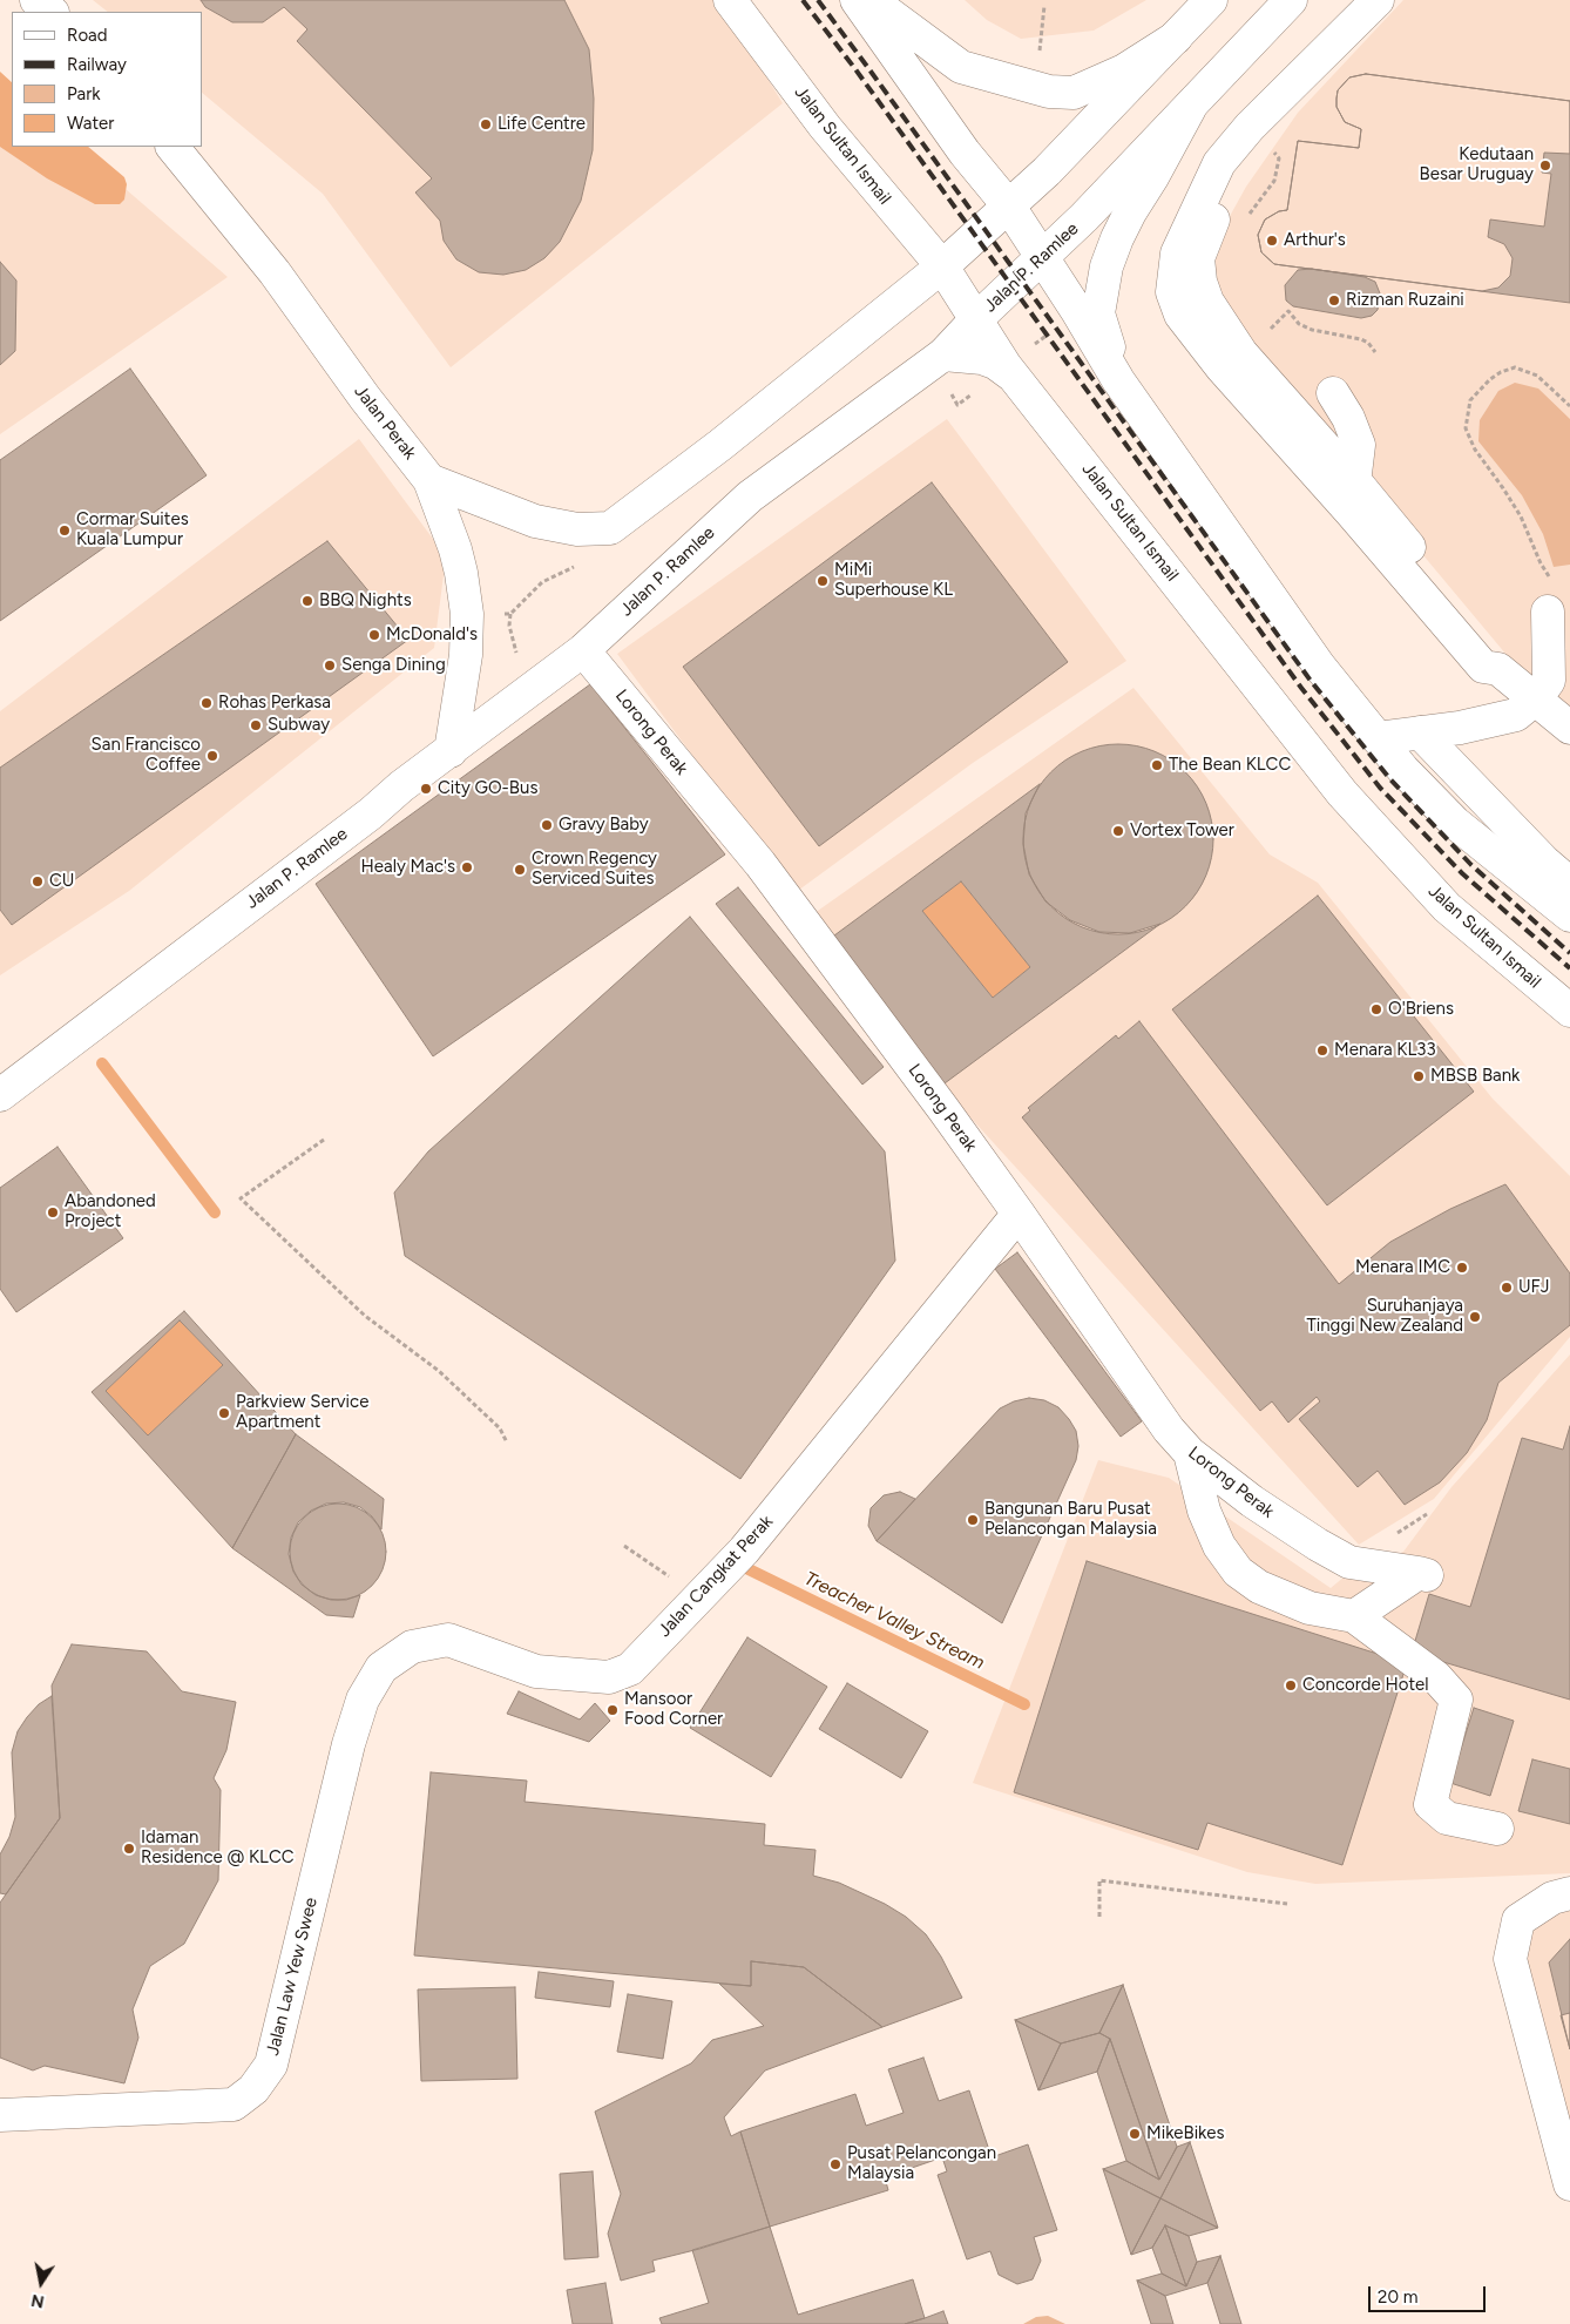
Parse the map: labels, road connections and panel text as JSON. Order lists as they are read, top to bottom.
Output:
{
  "streets": {
    "street": [
      "Jalan Sultan Ismail",
      "Jalan P. Ramlee",
      "Jalan Perak",
      "Lorong Perak",
      "Jalan Cangkat Perak",
      "Jalan Law Yew Swee"
    ]
  },
  "crossings": [
    ["Jalan Sultan Ismail", "Jalan P. Ramlee"],
    ["Jalan P. Ramlee", "Jalan Perak"],
    ["Jalan P. Ramlee", "Lorong Perak"],
    ["Lorong Perak", "Jalan Cangkat Perak"],
    ["Jalan Cangkat Perak", "Jalan Law Yew Swee"]
  ],
  "water": ["Treacher Valley Stream"],
  "places": [
    "Life Centre",
    "Kedutaan Besar Uruguay",
    "Arthur's",
    "Rizman Ruzaini",
    "Cormar Suites Kuala Lumpur",
    "MiMi Superhouse KL",
    "BBQ Nights",
    "McDonald's",
    "Senga Dining",
    "Rohas Perkasa",
    "Subway",
    "San Francisco Coffee",
    "The Bean KLCC",
    "City GO-Bus",
    "Gravy Baby",
    "Vortex Tower",
    "Healy Mac's",
    "Crown Regency Serviced Suites",
    "CU",
    "O'Briens",
    "Menara KL33",
    "MBSB Bank",
    "Abandoned Project",
    "Menara IMC",
    "UFJ",
    "Suruhanjaya Tinggi New Zealand",
    "Parkview Service Apartment",
    "Bangunan Baru Pusat Pelancongan Malaysia",
    "Concorde Hotel",
    "Mansoor Food Corner",
    "Idaman Residence @ KLCC",
    "MikeBikes",
    "Pusat Pelancongan Malaysia"
  ],
  "legend": [
    "Road",
    "Railway",
    "Park",
    "Water"
  ],
  "scale_bar": "20 m",
  "north": "bottom"
}
